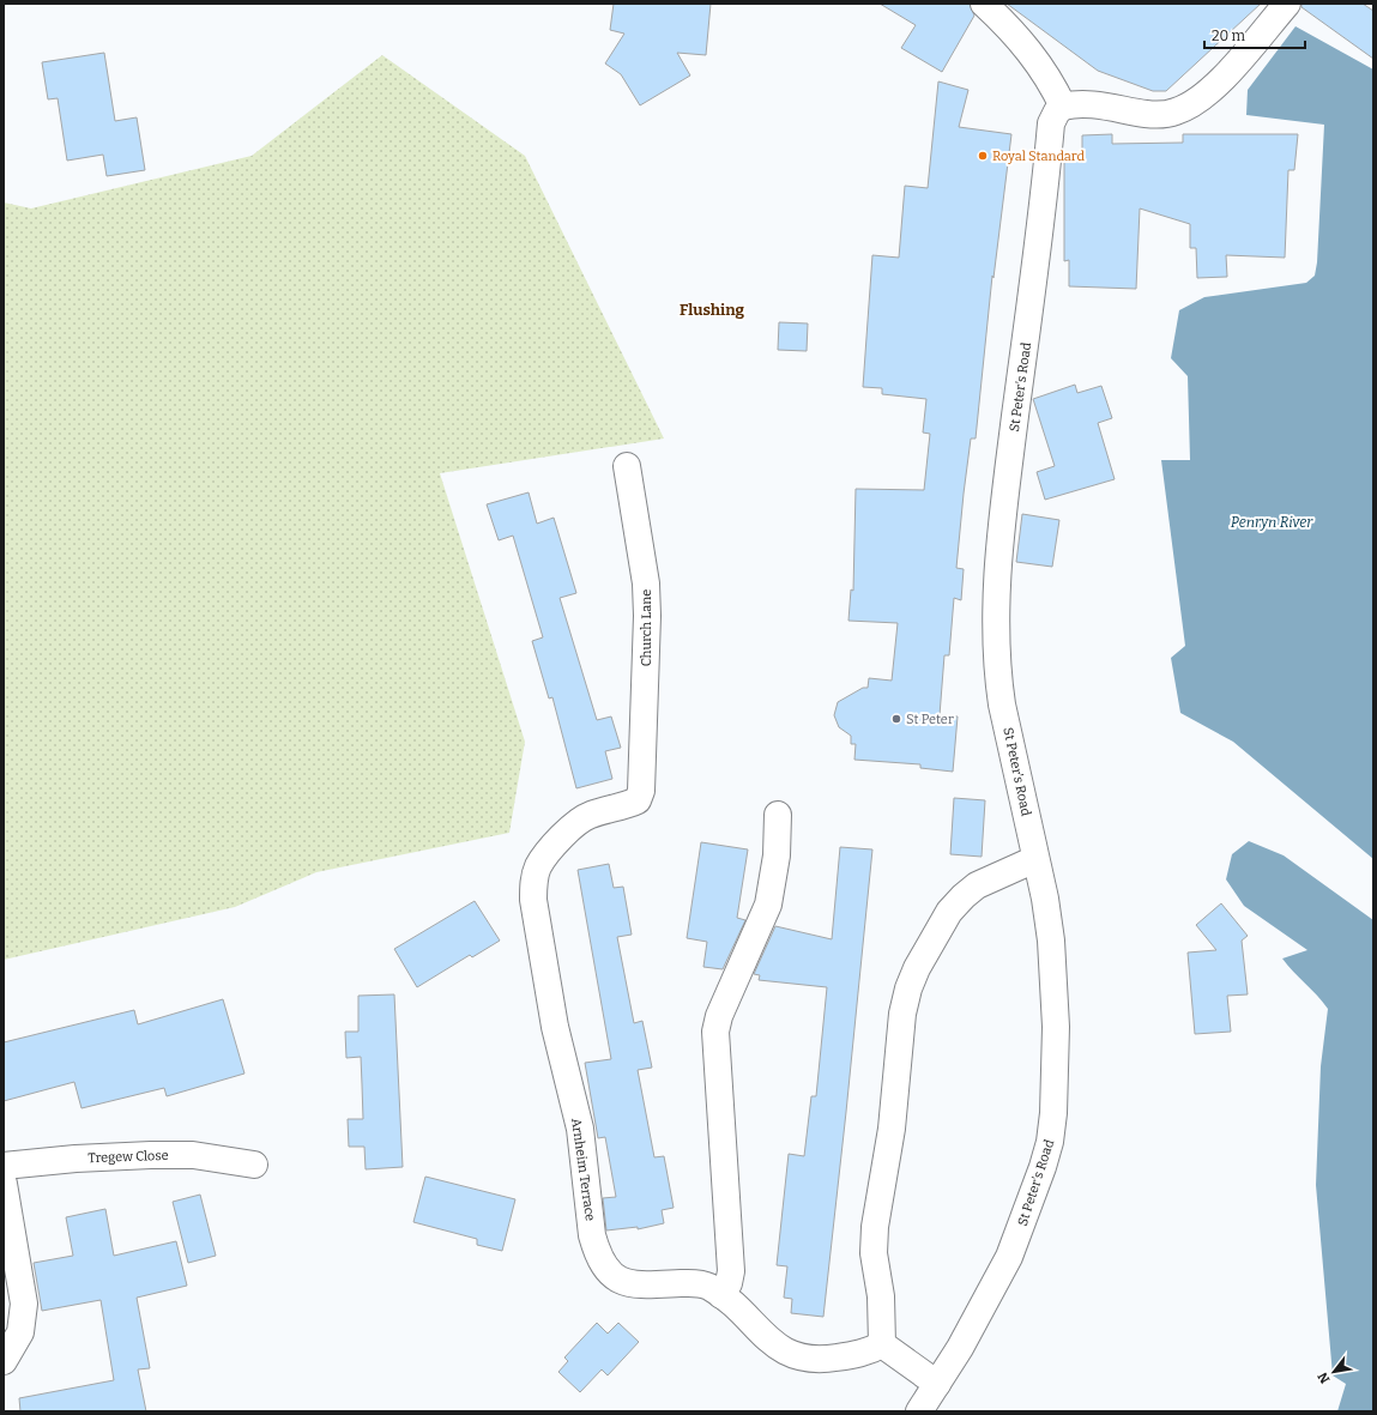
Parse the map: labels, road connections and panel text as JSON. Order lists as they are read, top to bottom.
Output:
{
  "streets": {
    "street": [
      "St Peter's Road",
      "Church Lane",
      "Tregew Close",
      "Arnheim Terrace"
    ]
  },
  "crossings": [
    ["Church Lane", "Arnheim Terrace"]
  ],
  "districts": ["Flushing"],
  "water": ["Penryn River"],
  "places": ["Royal Standard", "St Peter"],
  "scale_bar": "20 m",
  "north": "bottom left"
}
